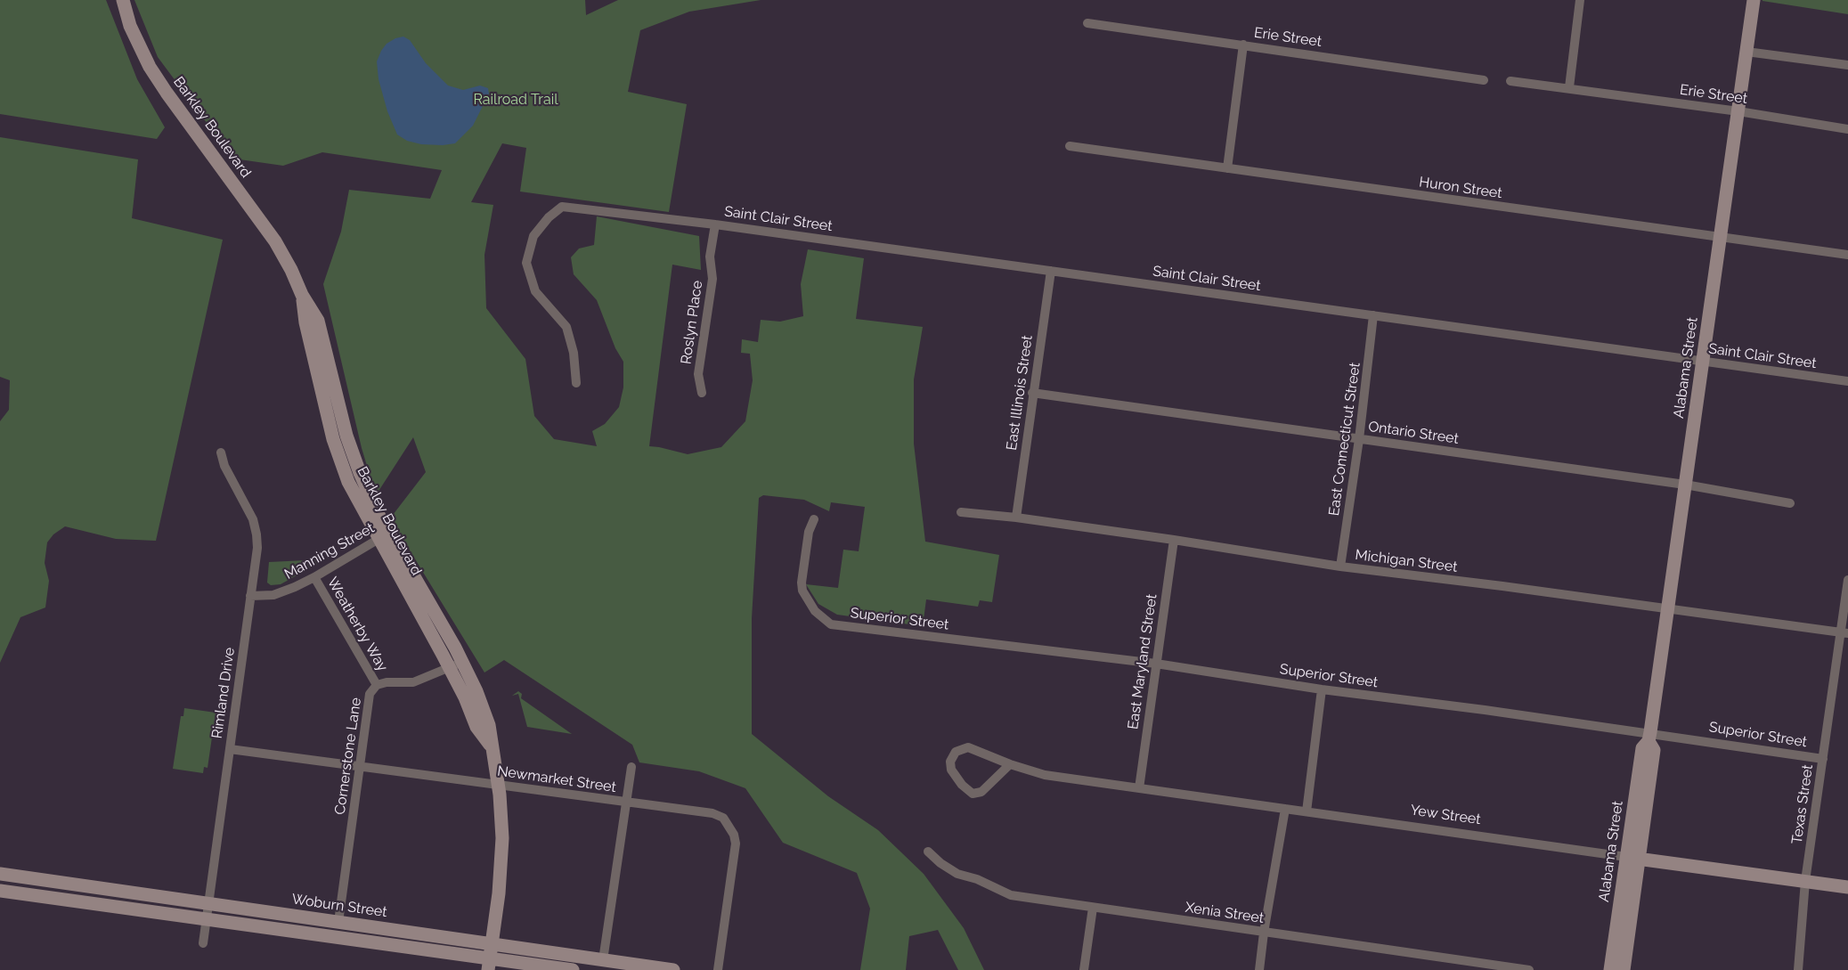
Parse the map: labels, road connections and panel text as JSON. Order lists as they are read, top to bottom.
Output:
{
  "streets": {
    "main road": [
      "Barkley Boulevard",
      "Alabama Street",
      "Yew Street",
      "Woburn Street"
    ],
    "street": [
      "Erie Street",
      "Huron Street",
      "Saint Clair Street",
      "Roslyn Place",
      "East Illinois Street",
      "Ontario Street",
      "East Connecticut Street",
      "Manning Street",
      "Michigan Street",
      "Superior Street",
      "Weatherby Way",
      "East Maryland Street",
      "Rimland Drive",
      "Cornerstone Lane",
      "Newmarket Street",
      "Texas Street",
      "Xenia Street"
    ]
  },
  "crossings": [
    ["Erie Street", "Alabama Street"],
    ["Barkley Boulevard", "Manning Street"],
    ["Barkley Boulevard", "Cornerstone Lane"],
    ["Barkley Boulevard", "Newmarket Street"],
    ["Barkley Boulevard", "Woburn Street"],
    ["Huron Street", "Alabama Street"],
    ["Saint Clair Street", "Roslyn Place"],
    ["Saint Clair Street", "Alabama Street"],
    ["Saint Clair Street", "East Illinois Street"],
    ["Saint Clair Street", "East Connecticut Street"],
    ["Alabama Street", "Ontario Street"],
    ["Alabama Street", "Michigan Street"],
    ["Alabama Street", "Superior Street"],
    ["Alabama Street", "Yew Street"],
    ["East Illinois Street", "Ontario Street"],
    ["East Illinois Street", "Michigan Street"],
    ["Ontario Street", "East Connecticut Street"],
    ["East Connecticut Street", "Michigan Street"],
    ["Manning Street", "Weatherby Way"],
    ["Manning Street", "Rimland Drive"],
    ["Michigan Street", "East Maryland Street"],
    ["Michigan Street", "Texas Street"],
    ["Superior Street", "East Maryland Street"],
    ["Superior Street", "Texas Street"],
    ["Weatherby Way", "Cornerstone Lane"],
    ["East Maryland Street", "Yew Street"],
    ["Rimland Drive", "Newmarket Street"],
    ["Rimland Drive", "Woburn Street"],
    ["Cornerstone Lane", "Newmarket Street"],
    ["Cornerstone Lane", "Woburn Street"],
    ["Texas Street", "Yew Street"]
  ],
  "parks": ["Railroad Trail"]
}
